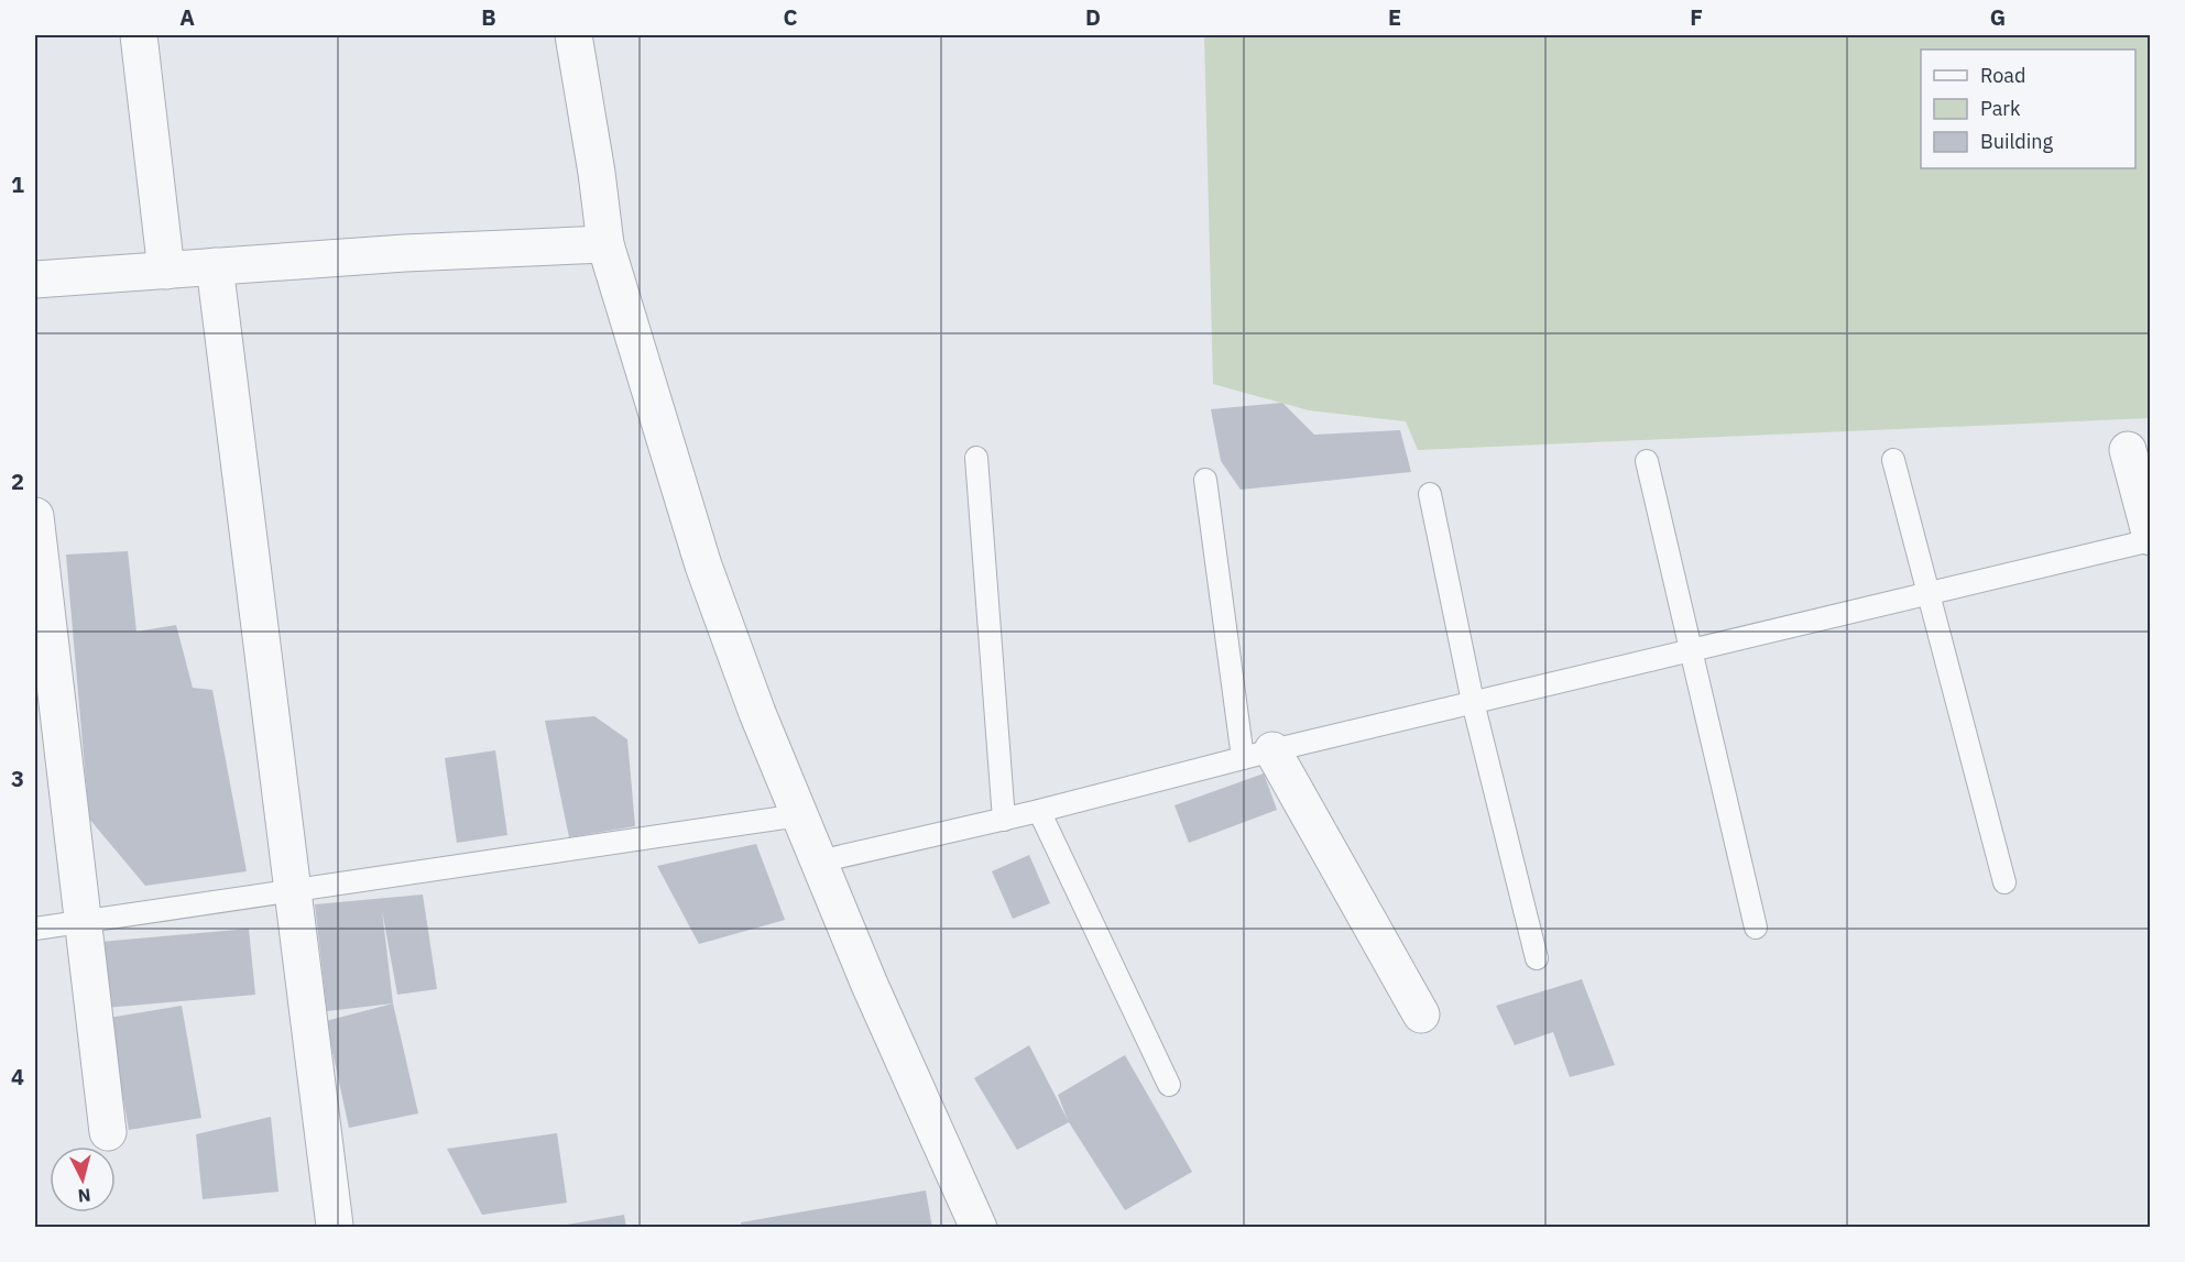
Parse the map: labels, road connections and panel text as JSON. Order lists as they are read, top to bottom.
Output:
{
  "legend": ["Road", "Park", "Building"],
  "north": "bottom",
  "grid": {
    "columns": [
      "A",
      "B",
      "C",
      "D",
      "E",
      "F",
      "G"
    ],
    "rows": [
      "1",
      "2",
      "3",
      "4"
    ]
  }
}
